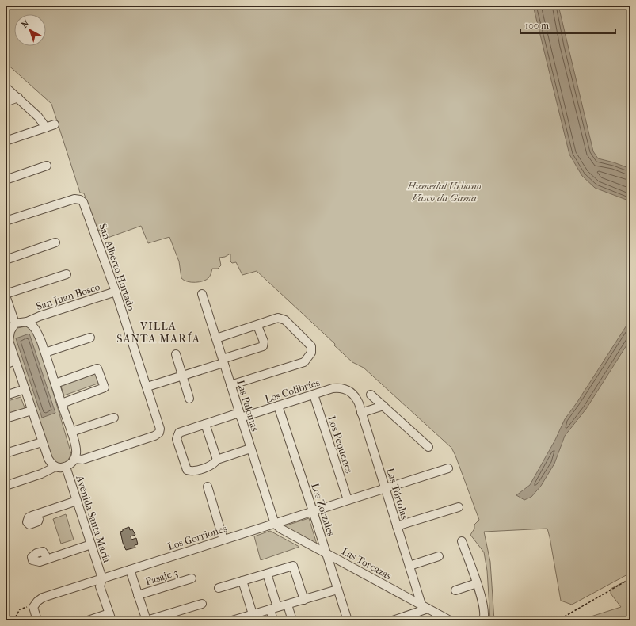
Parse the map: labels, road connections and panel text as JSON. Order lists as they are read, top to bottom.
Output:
{
  "streets": {
    "street": [
      "San Alberto Hurtado",
      "San Juan Bosco",
      "Los Colibríes",
      "Las Palomas",
      "Los Pequenes",
      "Las Tórtolas",
      "Los Zorzales",
      "Avenida Santa María",
      "Los Gorriones",
      "Las Torcazas",
      "Pasaje 3"
    ]
  },
  "crossings": [
    ["San Alberto Hurtado", "San Juan Bosco"],
    ["Los Colibríes", "Las Palomas"],
    ["Los Colibríes", "Los Pequenes"],
    ["Los Colibríes", "Las Tórtolas"],
    ["Los Colibríes", "Los Zorzales"],
    ["Las Palomas", "Los Gorriones"],
    ["Las Palomas", "Las Torcazas"],
    ["Los Pequenes", "Los Gorriones"],
    ["Las Tórtolas", "Los Gorriones"],
    ["Las Tórtolas", "Las Torcazas"],
    ["Los Zorzales", "Los Gorriones"],
    ["Los Zorzales", "Las Torcazas"],
    ["Avenida Santa María", "Los Gorriones"],
    ["Los Gorriones", "Las Torcazas"]
  ],
  "districts": ["VILLA SANTA MARÍA"],
  "parks": ["Humedal Urbano Vasco da Gama"],
  "scale_bar": "100 m",
  "north": "top left"
}
